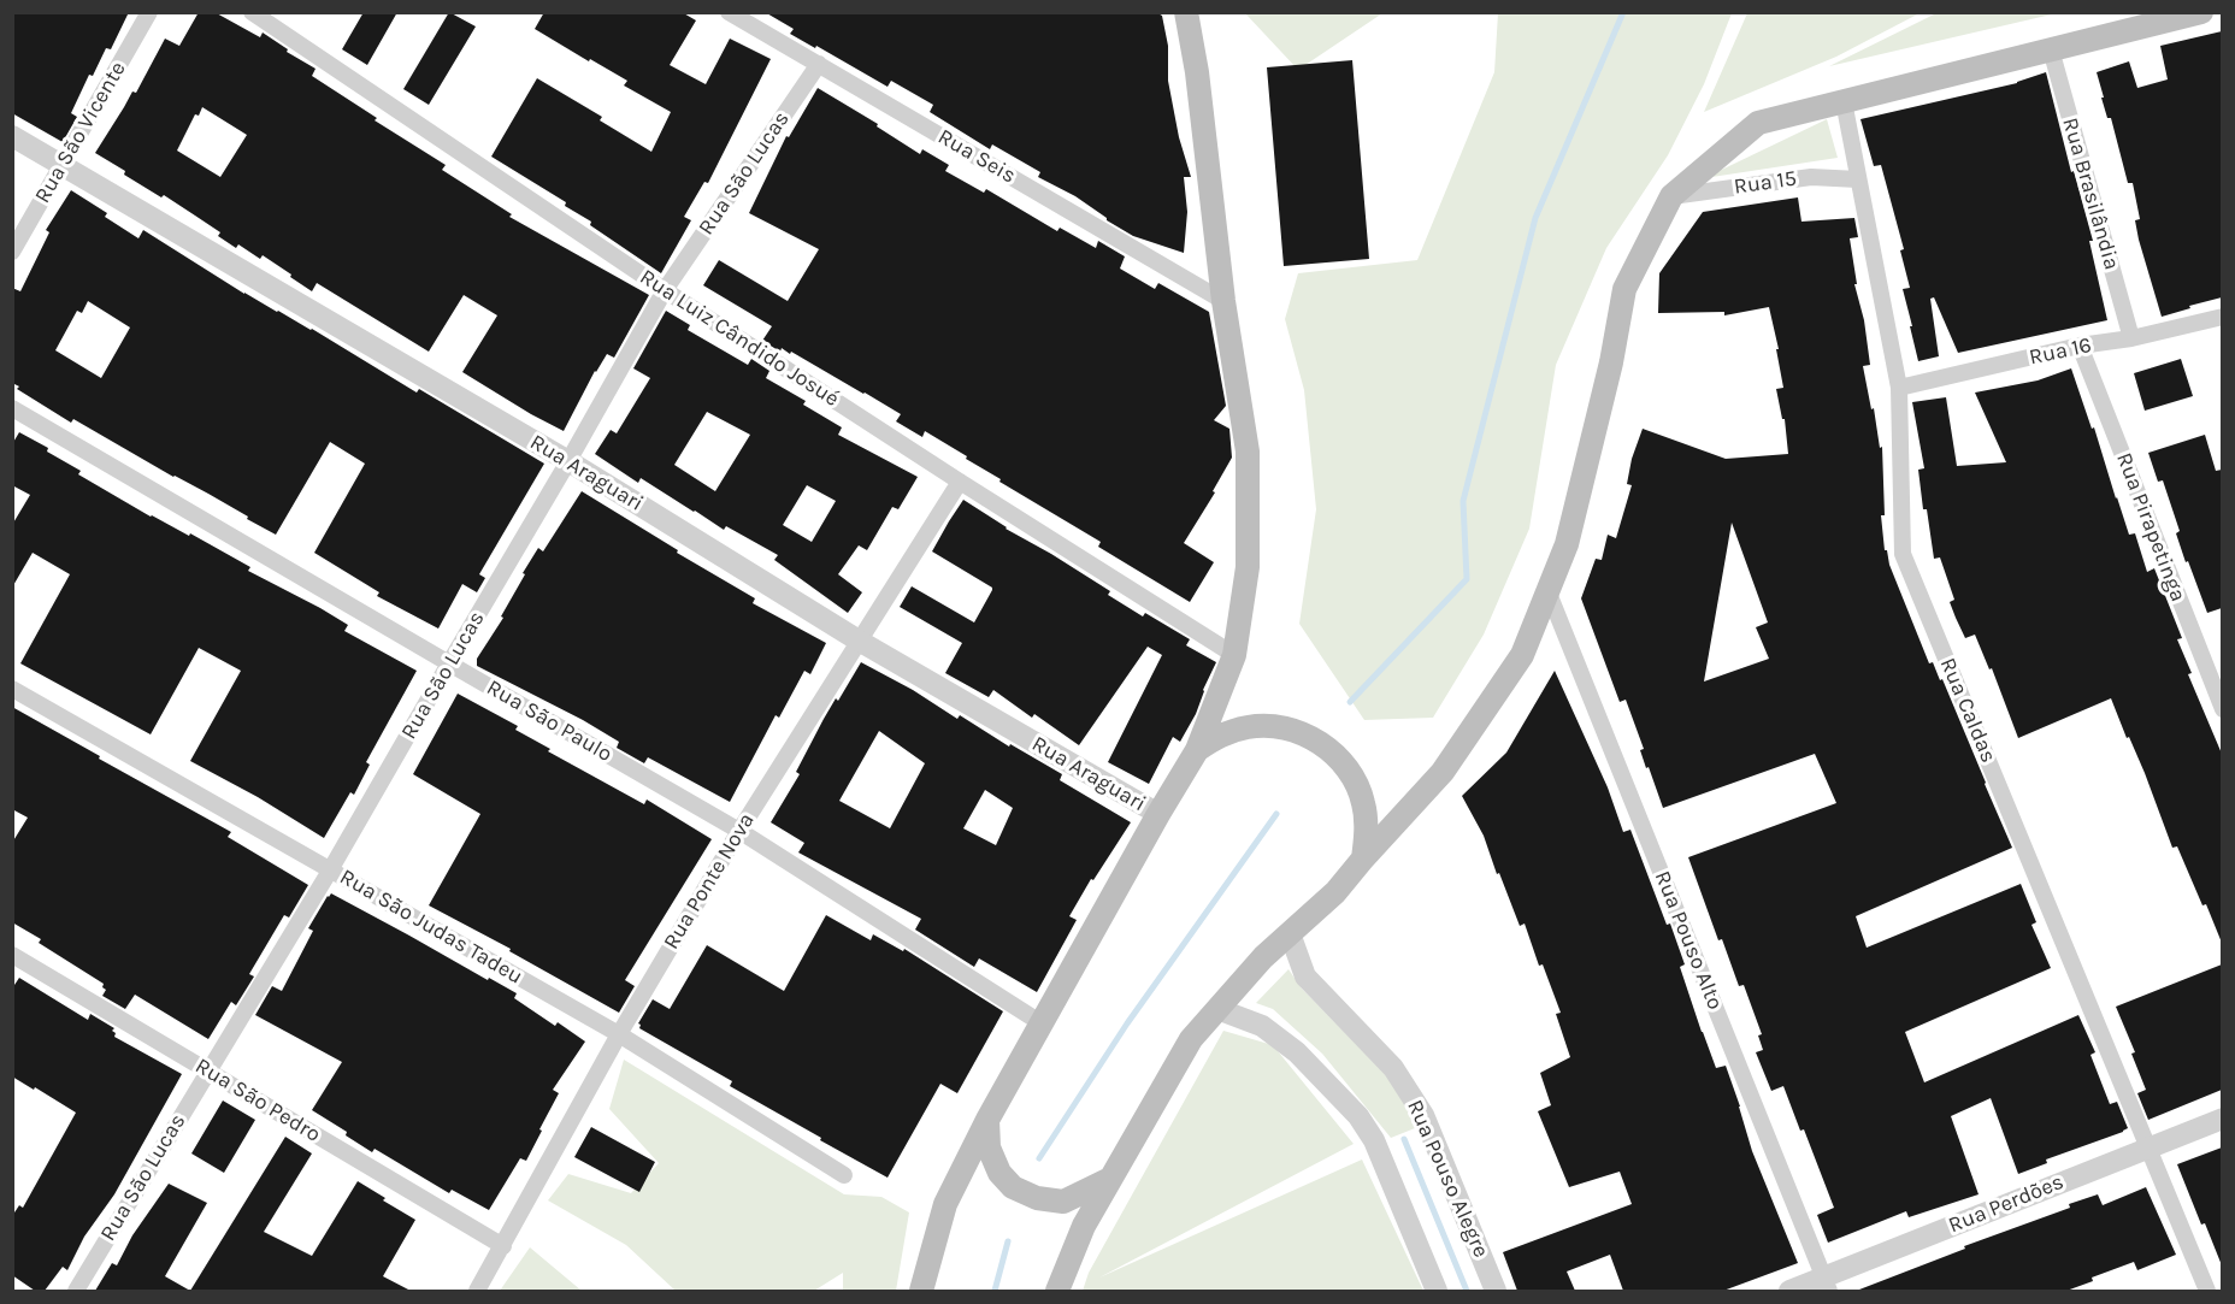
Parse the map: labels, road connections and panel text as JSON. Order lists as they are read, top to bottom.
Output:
{
  "streets": {
    "street": [
      "Rua São Vicente",
      "Rua Seis",
      "Rua São Lucas",
      "Rua 15",
      "Rua Brasilândia",
      "Rua Luiz Cândido Josué",
      "Rua 16",
      "Rua Araguari",
      "Rua Pirapetinga",
      "Rua Caldas",
      "Rua São Paulo",
      "Rua Ponte Nova",
      "Rua São Judas Tadeu",
      "Rua Pouso Alto",
      "Rua São Pedro",
      "Rua Pouso Alegre",
      "Rua Perdões"
    ]
  },
  "crossings": [
    ["Rua São Vicente", "Rua Araguari"],
    ["Rua Seis", "Rua São Lucas"],
    ["Rua São Lucas", "Rua Luiz Cândido Josué"],
    ["Rua São Lucas", "Rua Araguari"],
    ["Rua São Lucas", "Rua São Paulo"],
    ["Rua São Lucas", "Rua São Judas Tadeu"],
    ["Rua São Lucas", "Rua São Pedro"],
    ["Rua 15", "Rua Caldas"],
    ["Rua Brasilândia", "Rua 16"],
    ["Rua Luiz Cândido Josué", "Rua Ponte Nova"],
    ["Rua 16", "Rua Pirapetinga"],
    ["Rua 16", "Rua Caldas"],
    ["Rua Araguari", "Rua Ponte Nova"],
    ["Rua Caldas", "Rua Perdões"],
    ["Rua São Paulo", "Rua Ponte Nova"],
    ["Rua Ponte Nova", "Rua São Judas Tadeu"],
    ["Rua Ponte Nova", "Rua São Pedro"],
    ["Rua Pouso Alto", "Rua Perdões"]
  ]
}
